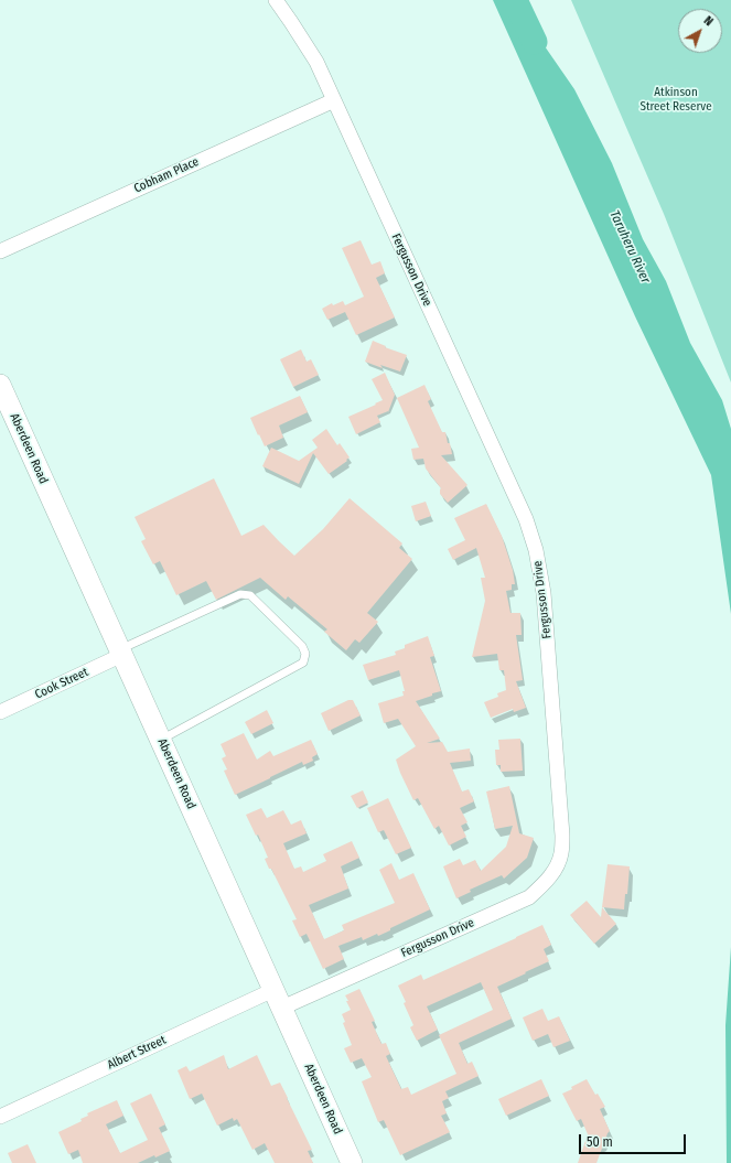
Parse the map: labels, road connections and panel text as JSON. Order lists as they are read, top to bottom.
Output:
{
  "streets": {
    "street": [
      "Cobham Place",
      "Fergusson Drive",
      "Aberdeen Road",
      "Cook Street",
      "Albert Street"
    ]
  },
  "crossings": [
    ["Cobham Place", "Fergusson Drive"],
    ["Fergusson Drive", "Aberdeen Road"],
    ["Fergusson Drive", "Albert Street"],
    ["Aberdeen Road", "Cook Street"],
    ["Aberdeen Road", "Albert Street"]
  ],
  "water": ["Taruheru River"],
  "parks": ["Atkinson Street Reserve"],
  "scale_bar": "50 m",
  "north": "top right"
}
